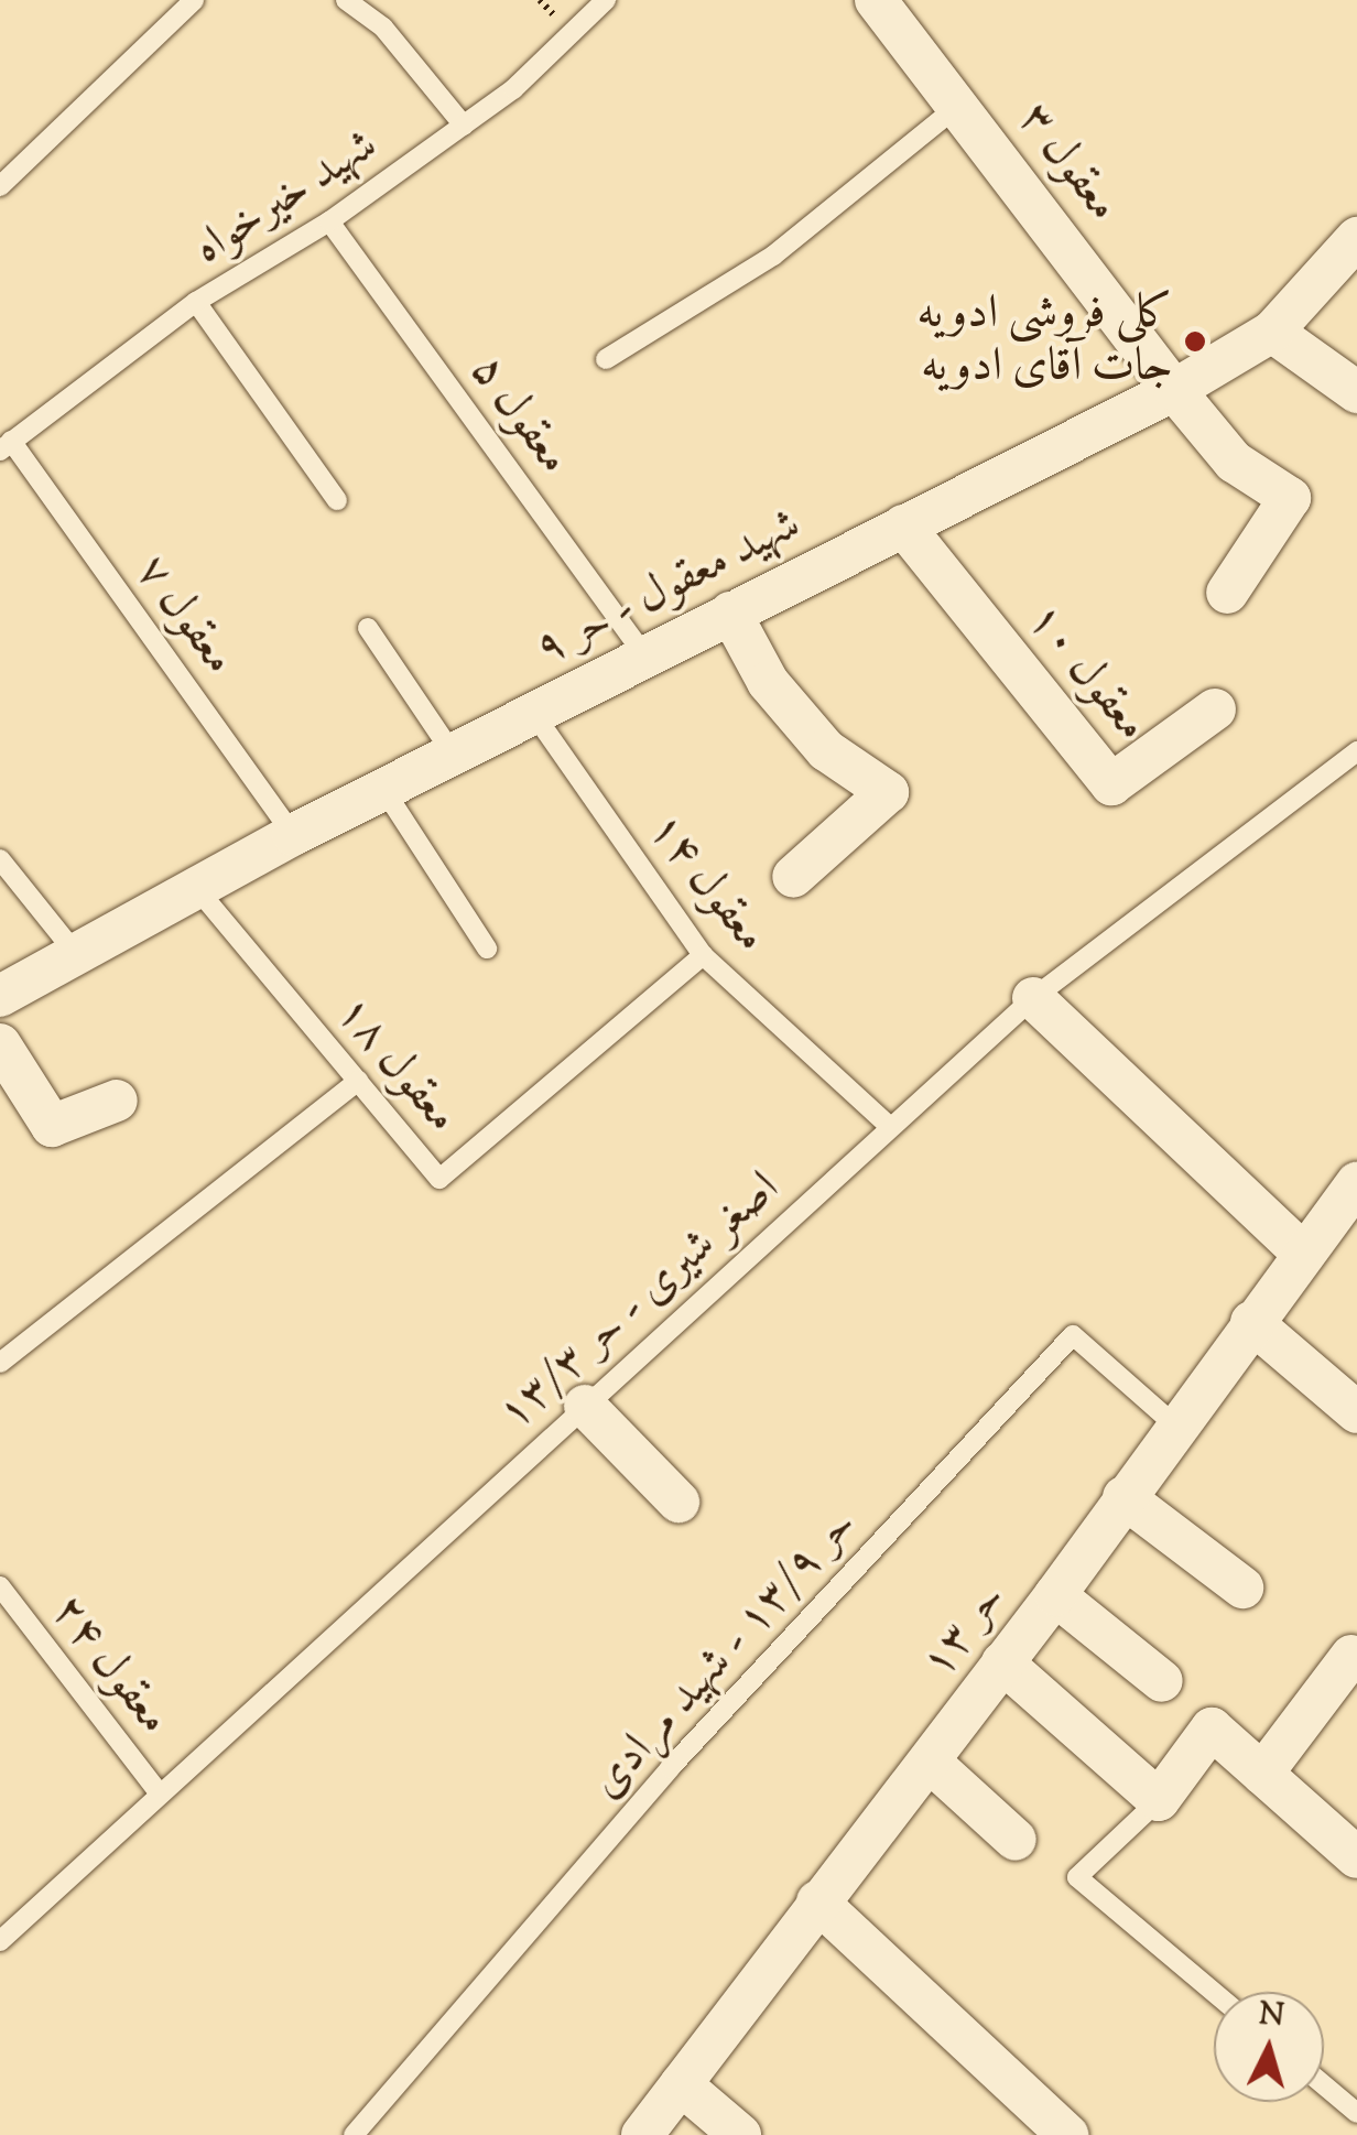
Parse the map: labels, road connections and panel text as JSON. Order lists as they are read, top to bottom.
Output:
{
  "streets": {
    "street": [
      "معقول ۳",
      "شهید معقول - حر ۹",
      "معقول ۱۰",
      "حر ۱۳"
    ],
    "lane": [
      "شهید خیرخواه",
      "معقول ۵",
      "معقول ۷",
      "معقول ۱۴",
      "معقول ۱۸",
      "اصغر شیری - حر ۱۳/۳",
      "حر ۱۳/۹ - شهید مرادی",
      "معقول ۲۴"
    ]
  },
  "crossings": [
    ["معقول ۳", "شهید معقول - حر ۹"],
    ["شهید خیرخواه", "معقول ۵"],
    ["شهید خیرخواه", "معقول ۷"],
    ["معقول ۵", "شهید معقول - حر ۹"],
    ["شهید معقول - حر ۹", "معقول ۷"],
    ["شهید معقول - حر ۹", "معقول ۱۰"],
    ["شهید معقول - حر ۹", "معقول ۱۴"],
    ["شهید معقول - حر ۹", "معقول ۱۸"],
    ["معقول ۱۴", "معقول ۱۸"],
    ["معقول ۱۴", "اصغر شیری - حر ۱۳/۳"],
    ["اصغر شیری - حر ۱۳/۳", "معقول ۲۴"],
    ["حر ۱۳", "حر ۱۳/۹ - شهید مرادی"]
  ],
  "places": ["کلی فروشی ادویه جات آقای ادویه"],
  "north": "top"
}
